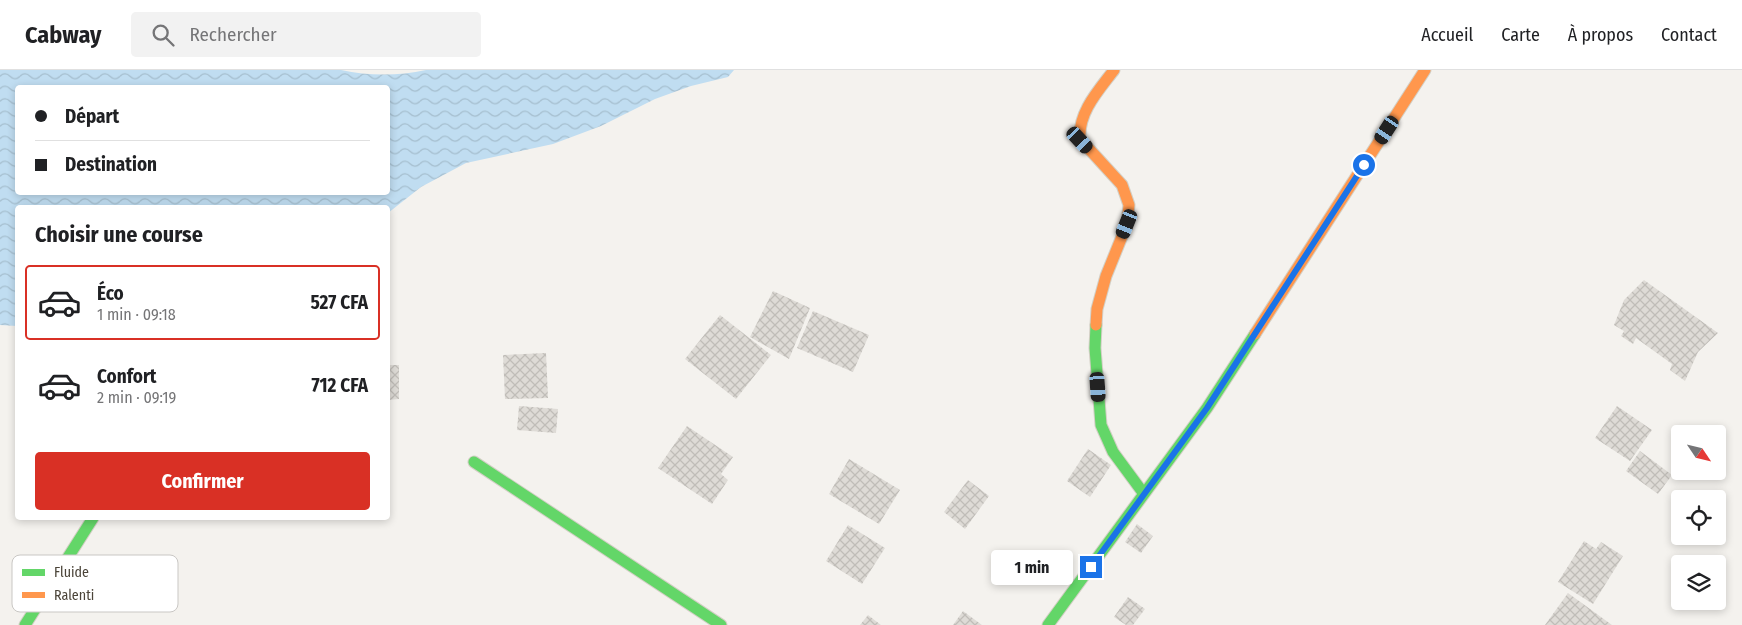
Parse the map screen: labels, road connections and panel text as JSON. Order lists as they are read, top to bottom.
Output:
{
  "legend": ["Fluide", "Ralenti"],
  "north": "bottom right",
  "page": {
    "header": "Cabway",
    "search": "Rechercher",
    "nav": [
      "Accueil",
      "Carte",
      "À propos",
      "Contact"
    ],
    "banner": ["Départ", "Destination"],
    "heading": "Choisir une course",
    "list": [
      {
        "name": "Éco",
        "note": "1 min · 09:18",
        "value": "527 CFA"
      },
      {
        "name": "Confort",
        "note": "2 min · 09:19",
        "value": "712 CFA"
      }
    ],
    "buttons": "Confirmer",
    "bubble": "1 min"
  }
}
